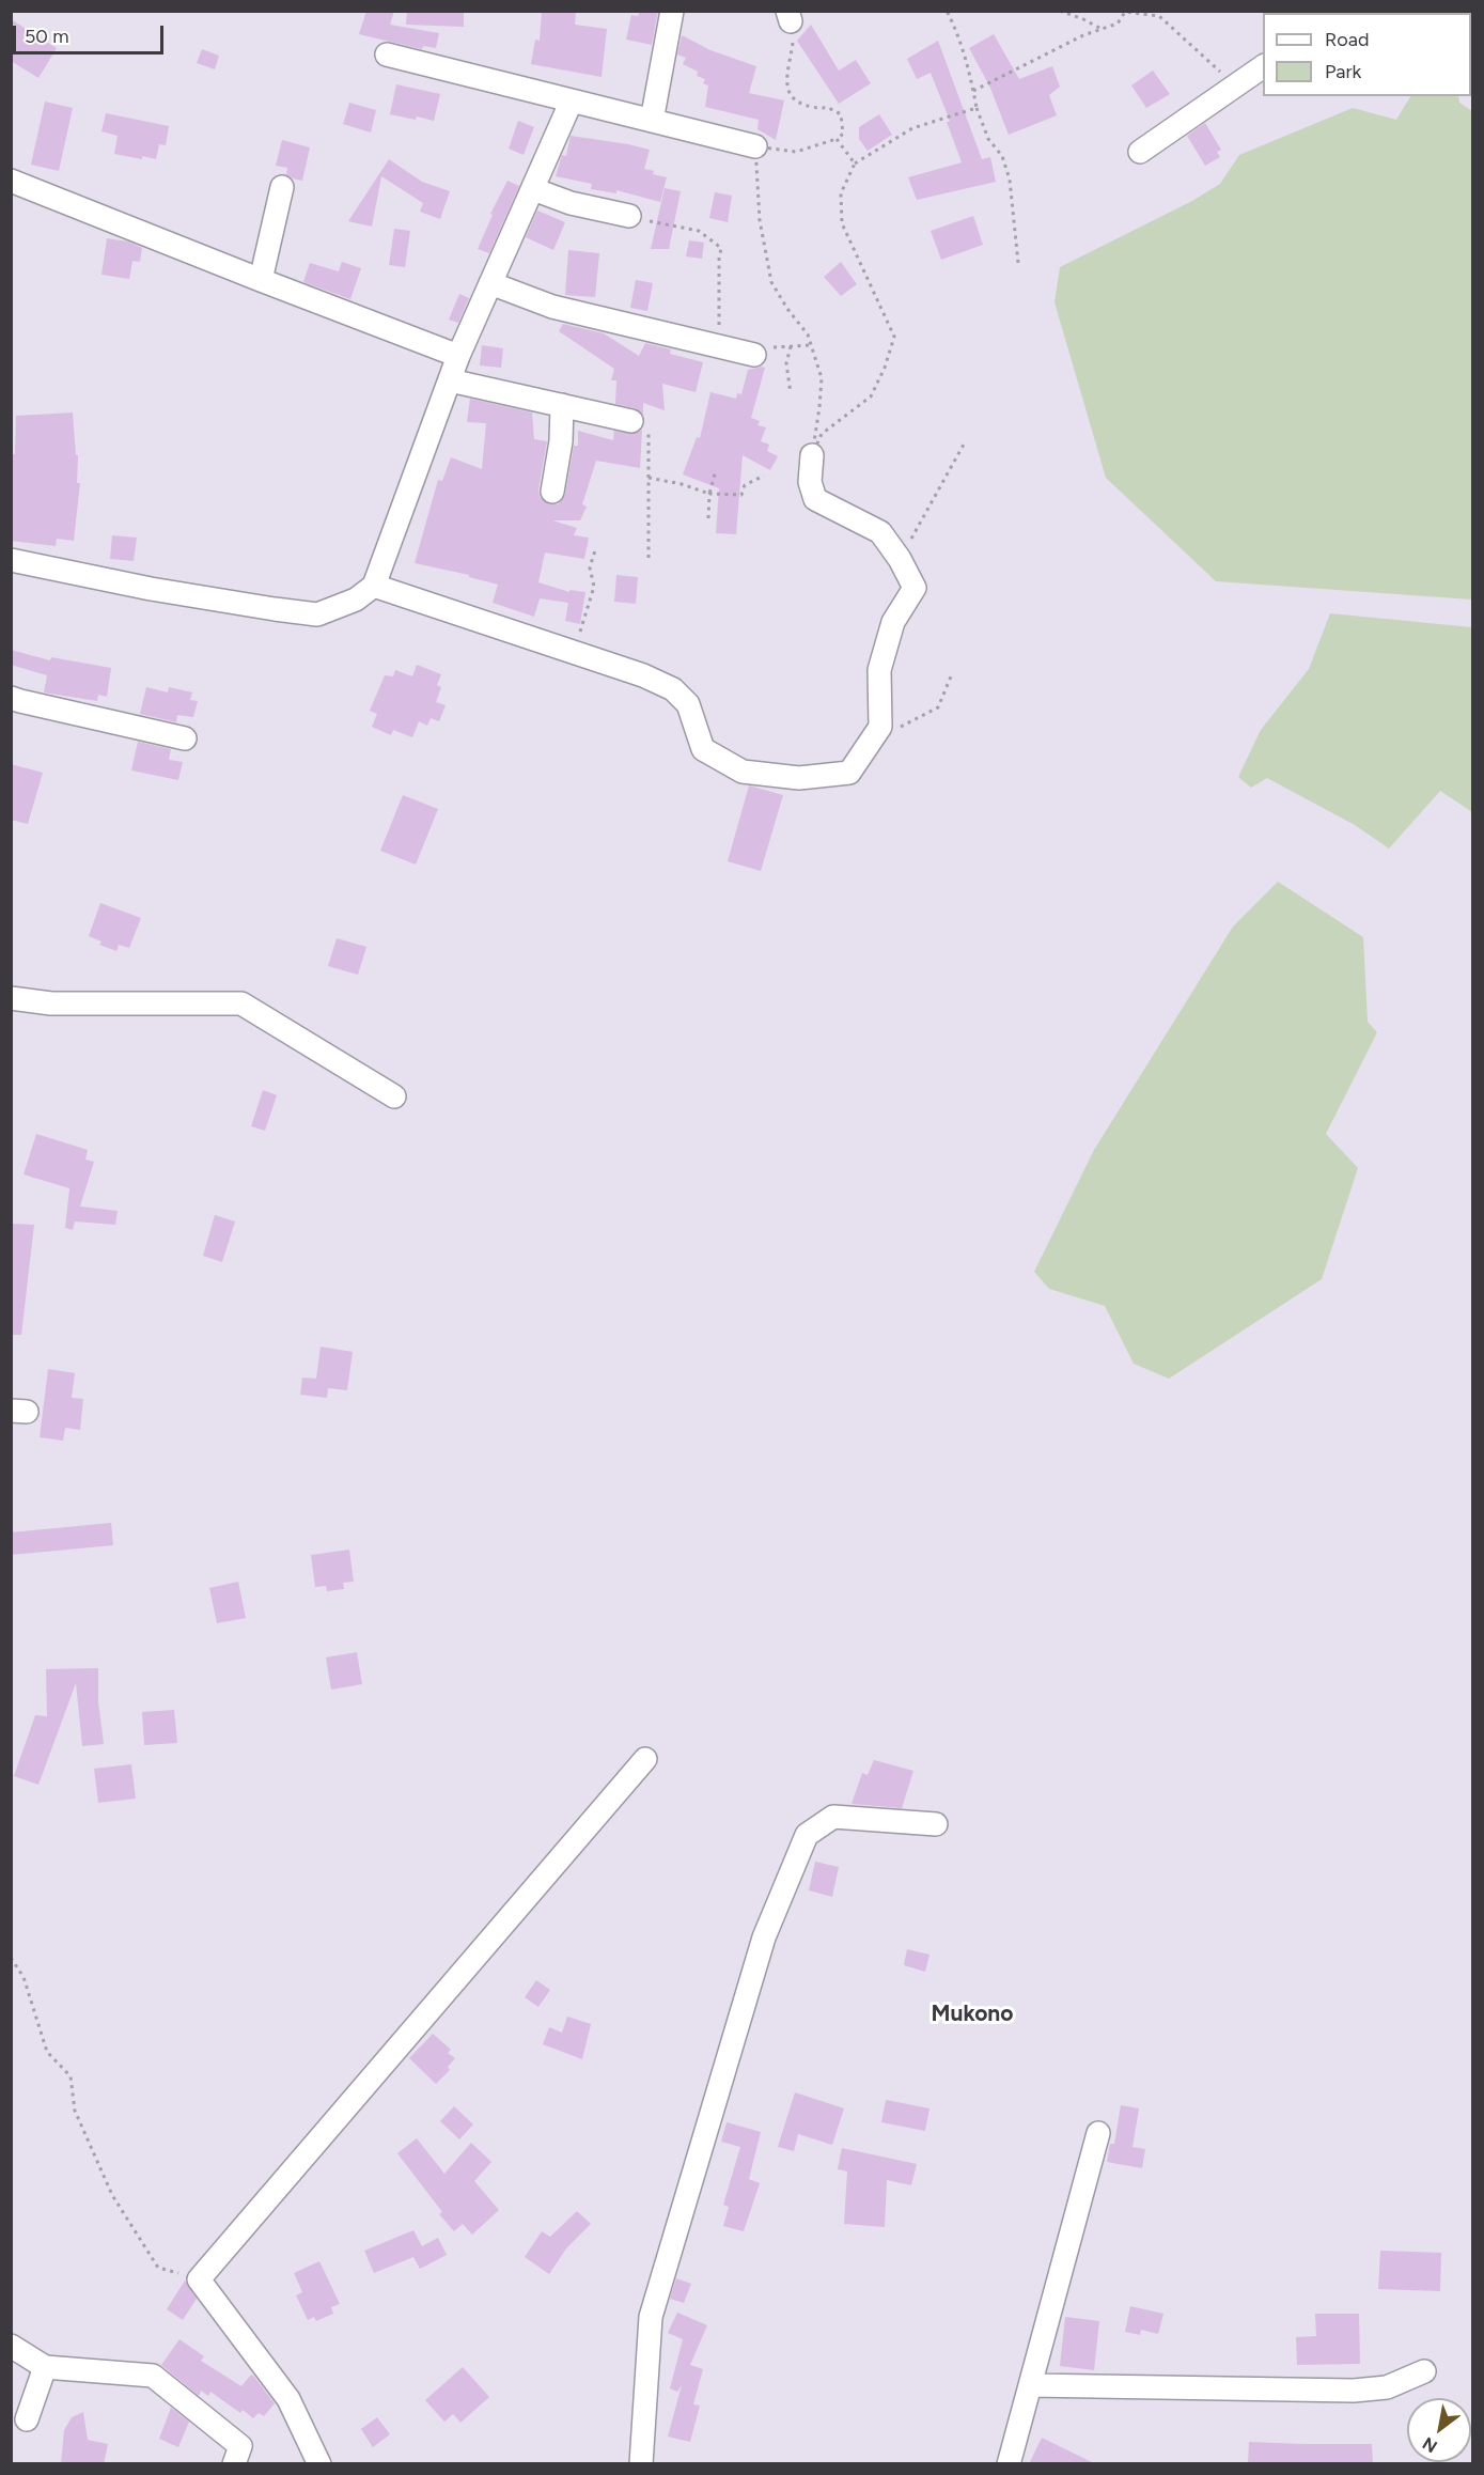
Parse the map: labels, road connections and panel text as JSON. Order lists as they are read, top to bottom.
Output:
{
  "districts": ["Mukono"],
  "legend": ["Road", "Park"],
  "scale_bar": "50 m",
  "north": "bottom left"
}
